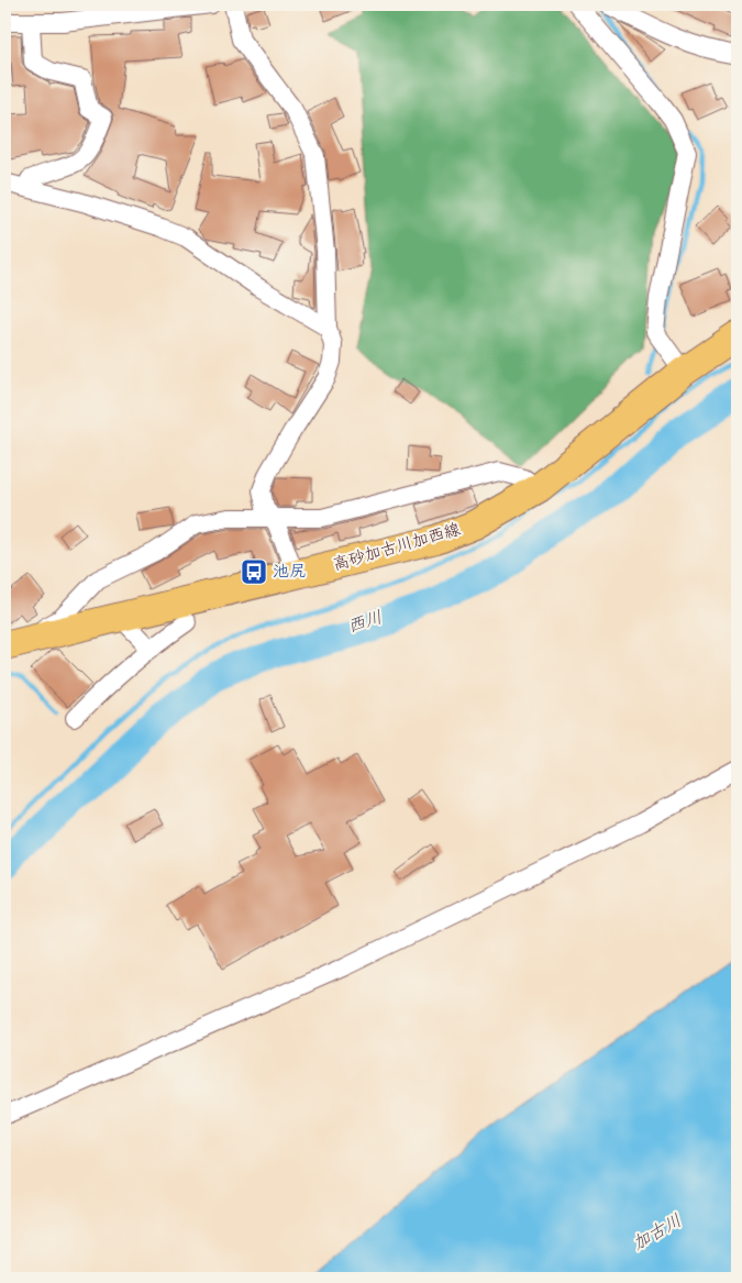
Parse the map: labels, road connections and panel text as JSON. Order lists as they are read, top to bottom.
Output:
{
  "streets": {
    "main road": ["高砂加古川加西線"]
  },
  "water": ["西川", "加古川"],
  "places": {
    "bus stop": ["池尻"]
  }
}
